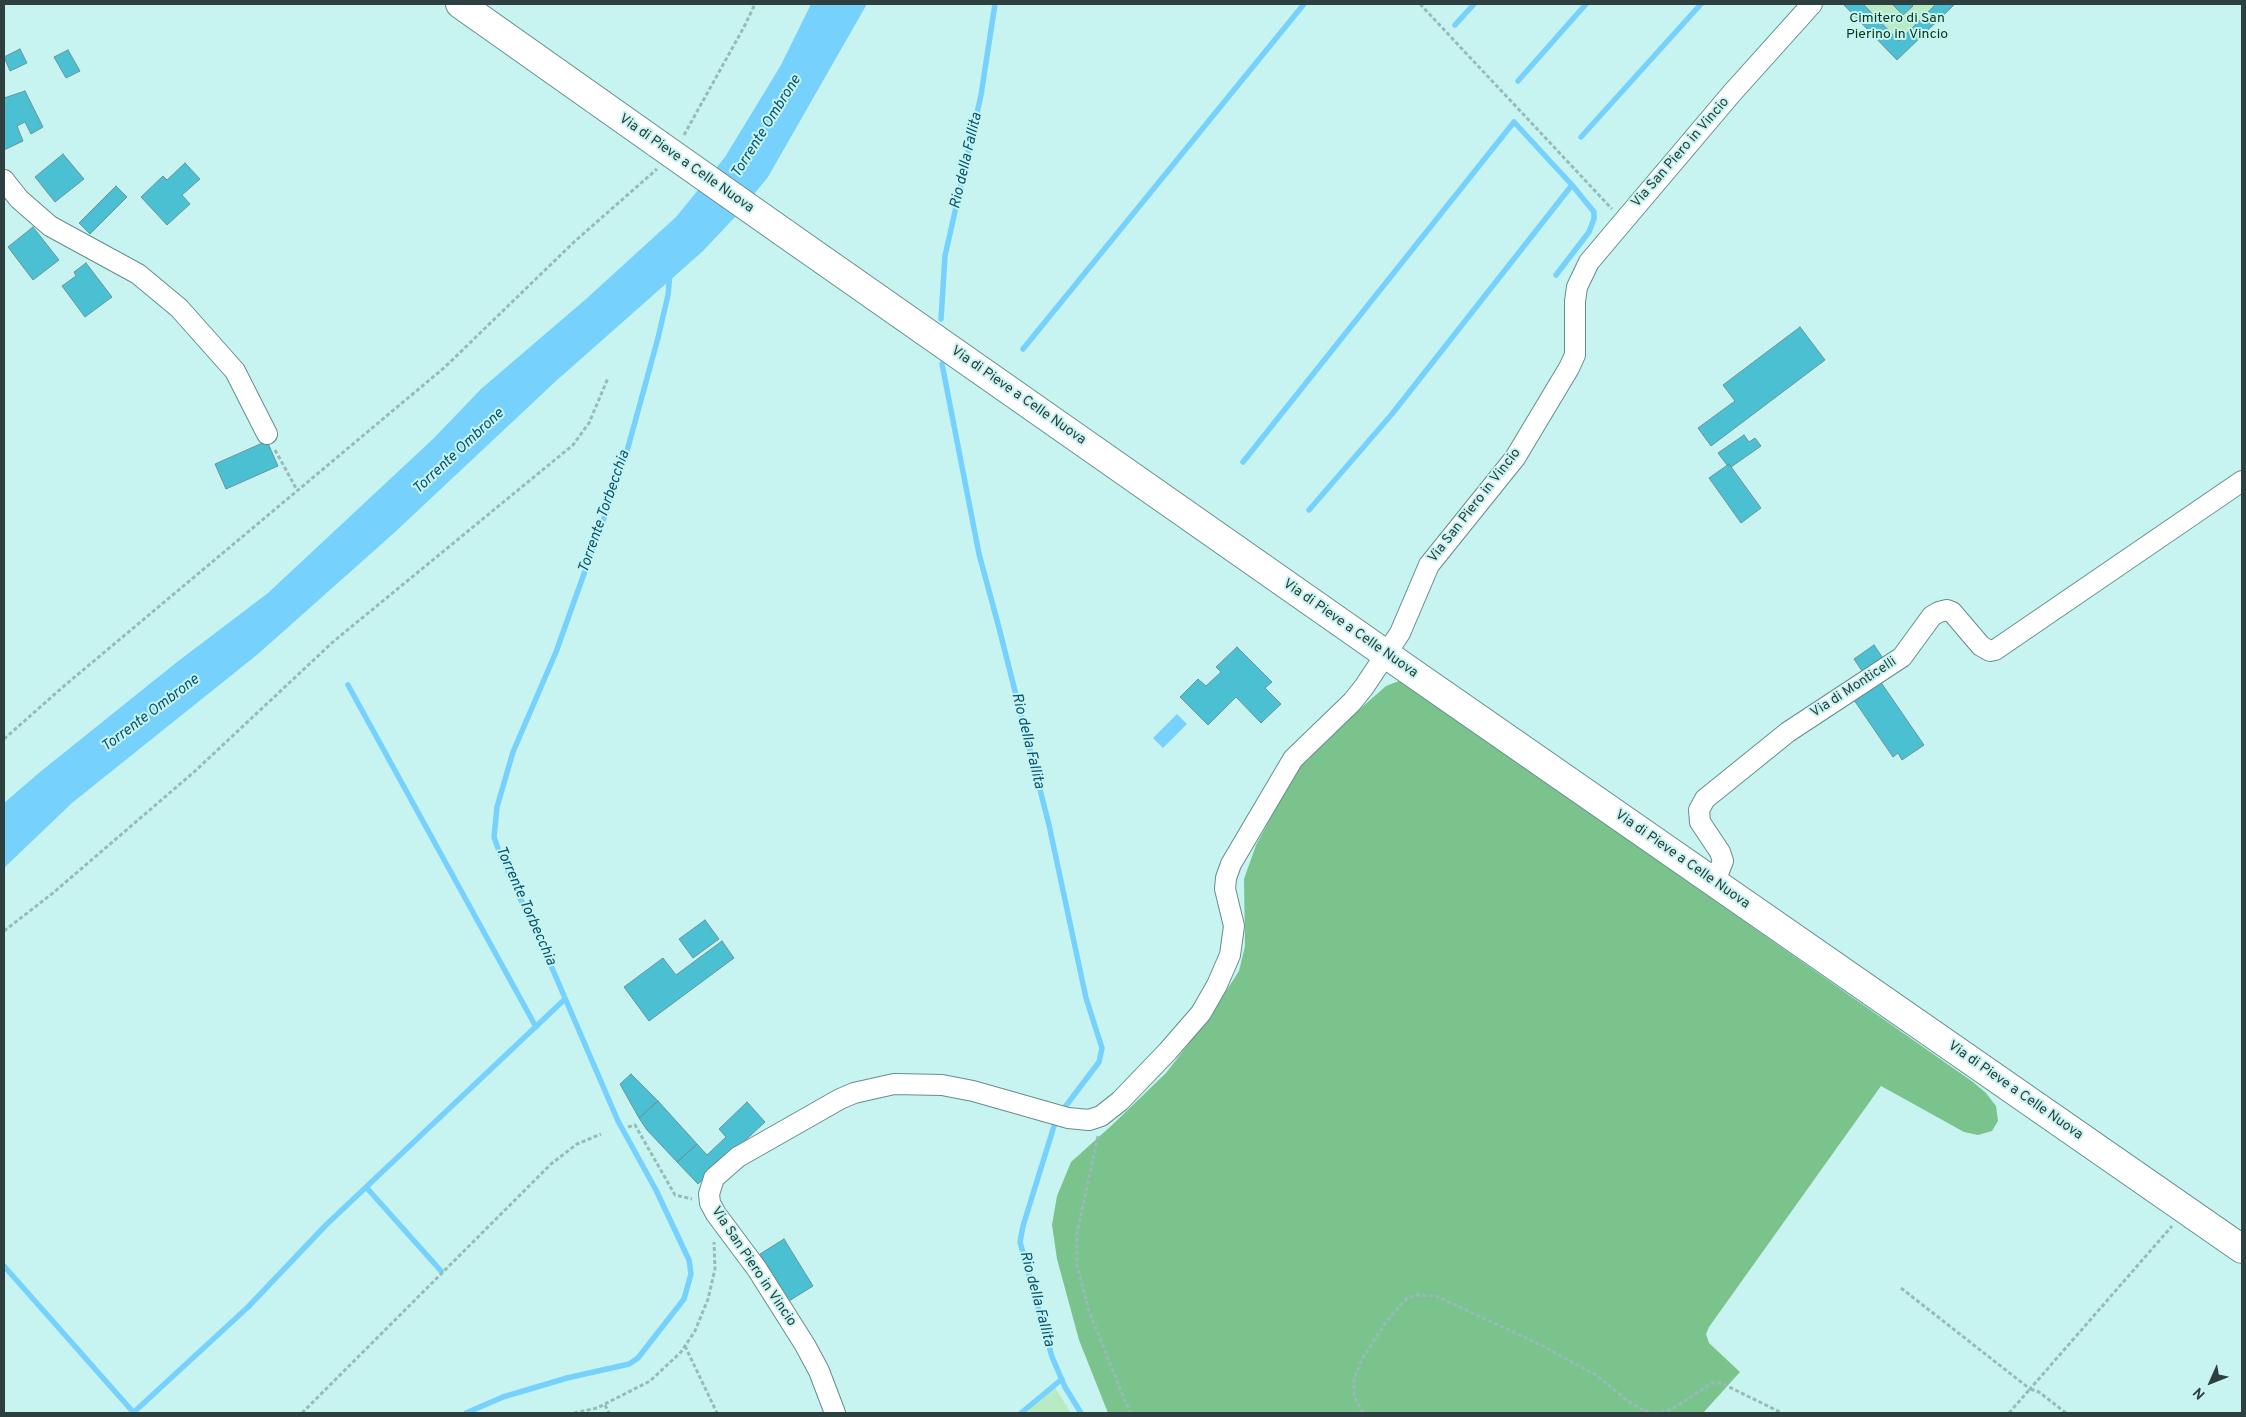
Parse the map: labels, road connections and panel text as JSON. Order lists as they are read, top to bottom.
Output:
{
  "streets": {
    "main road": ["Via di Pieve a Celle Nuova"],
    "street": ["Via San Piero in Vincio", "Via di Monticelli"]
  },
  "crossings": [
    ["Via San Piero in Vincio", "Via di Pieve a Celle Nuova"],
    ["Via di Pieve a Celle Nuova", "Via di Monticelli"]
  ],
  "water": ["Torrente Ombrone", "Rio della Fallita", "Torrente Torbecchia"],
  "parks": ["Cimitero di San Pierino in Vincio"],
  "north": "bottom left"
}
